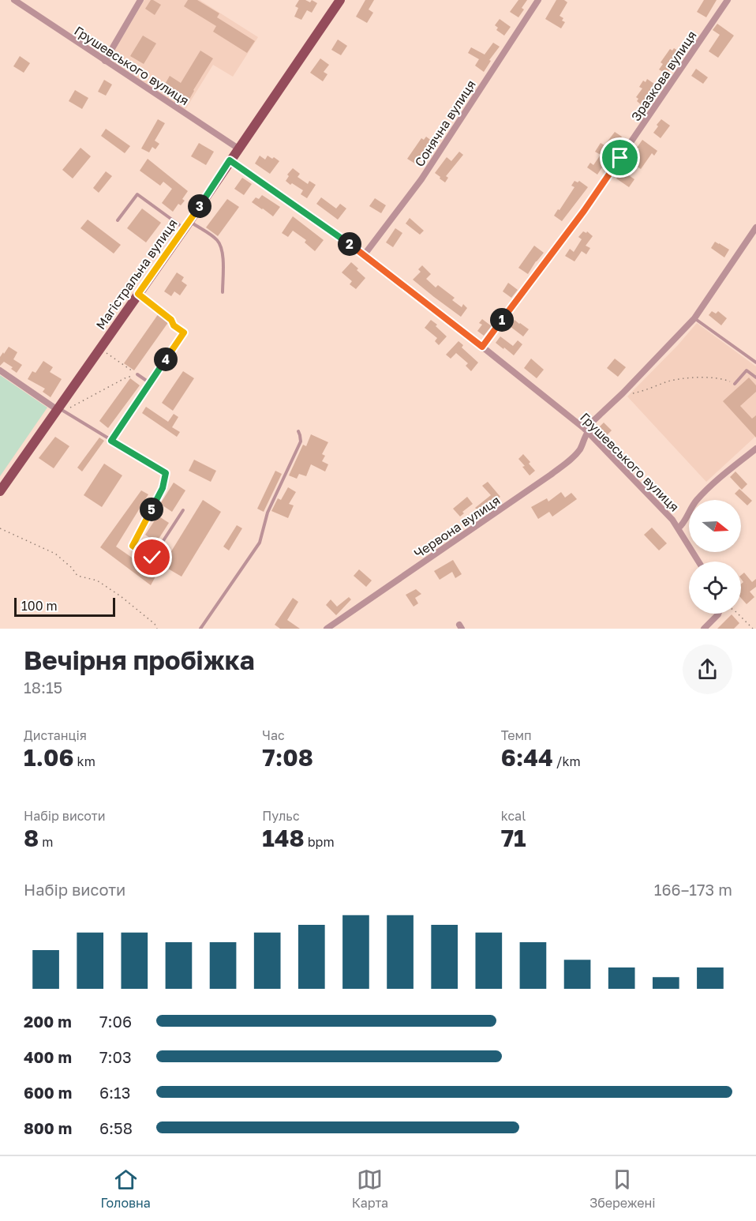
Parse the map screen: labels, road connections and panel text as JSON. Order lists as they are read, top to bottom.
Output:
{
  "streets": {
    "main road": ["Магістральна вулиця"],
    "street": [
      "Грушевського вулиця",
      "Зразкова вулиця",
      "Сонячна вулиця",
      "Червона вулиця"
    ]
  },
  "crossings": [
    ["Грушевського вулиця", "Зразкова вулиця"],
    ["Грушевського вулиця", "Сонячна вулиця"],
    ["Грушевського вулиця", "Магістральна вулиця"],
    ["Грушевського вулиця", "Червона вулиця"]
  ],
  "scale_bar": "100 m",
  "north": "right",
  "page": {
    "pins": [
      "3",
      "2",
      "1",
      "4",
      "5"
    ],
    "scale": "100 m",
    "heading": ["Вечірня пробіжка", "18:15"],
    "stats": [
      ["Дистанція", "1.06 km"],
      ["Час", "7:08"],
      ["Темп", "6:44 /km"],
      ["Набір висоти", "8 m"],
      ["Пульс", "148 bpm"],
      ["kcal", "71"]
    ],
    "chart": ["Набір висоти", "166–173 m"],
    "list": [
      {
        "name": "200 m",
        "note": "7:06"
      },
      {
        "name": "400 m",
        "note": "7:03"
      },
      {
        "name": "600 m",
        "note": "6:13"
      },
      {
        "name": "800 m",
        "note": "6:58"
      }
    ],
    "tabs": ["Головна", "Карта", "Збережені"]
  }
}
